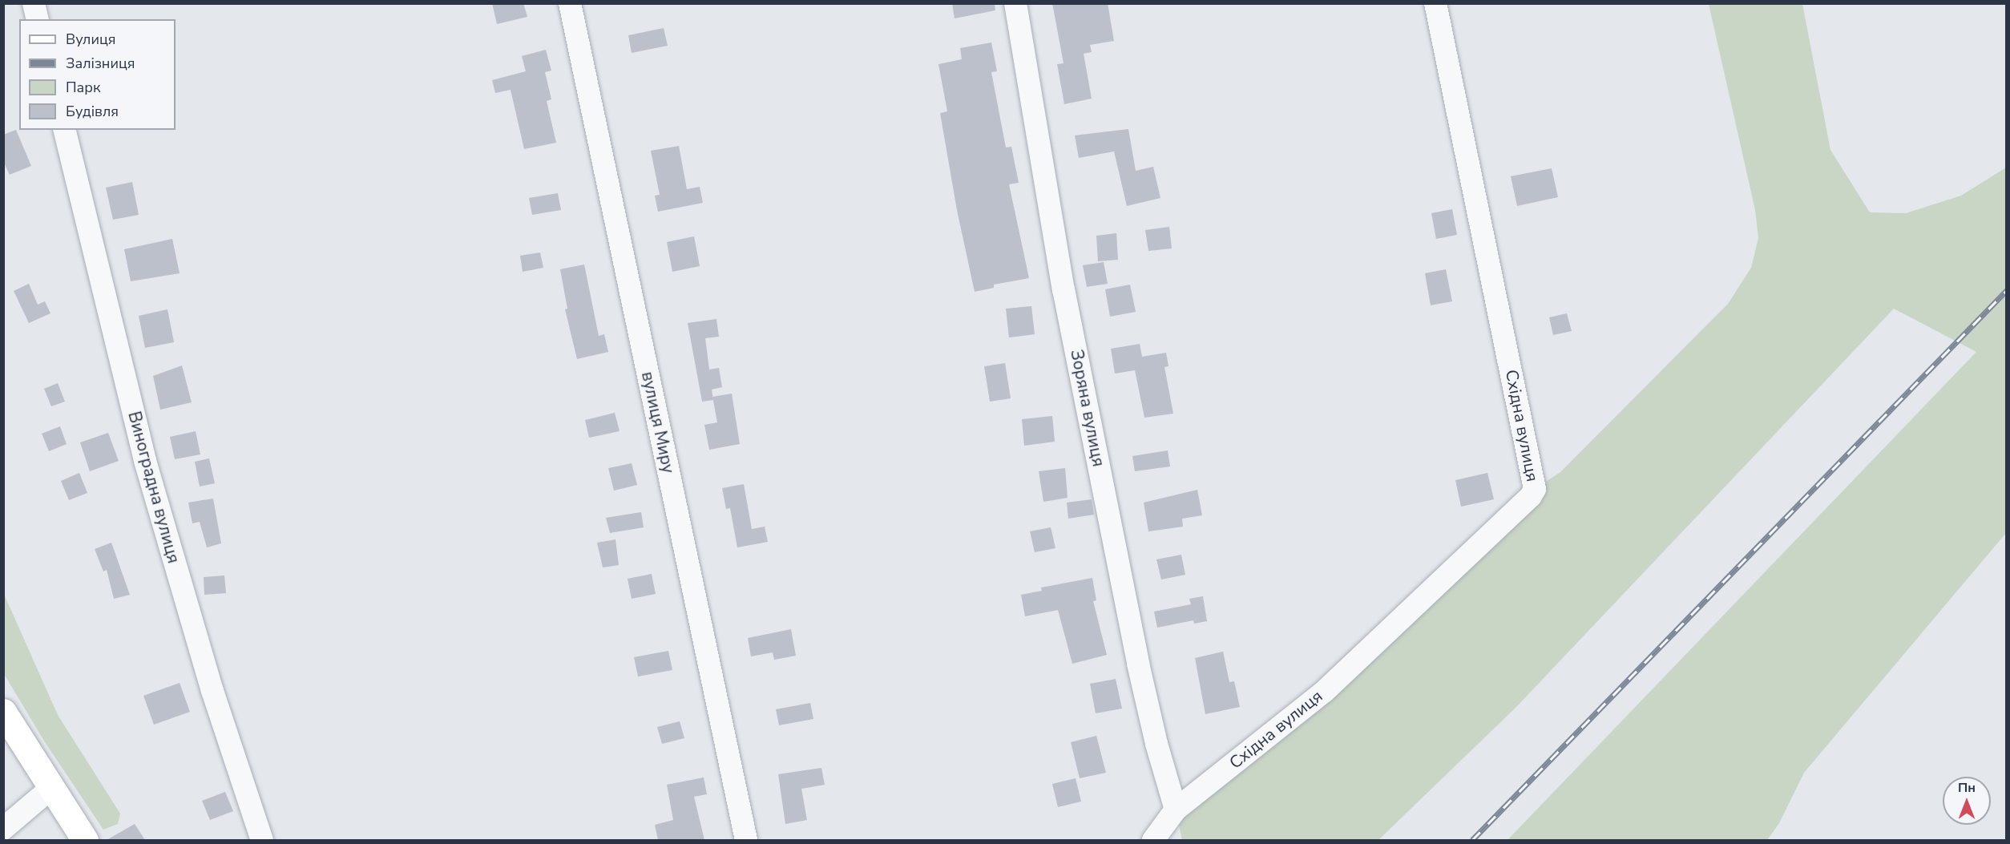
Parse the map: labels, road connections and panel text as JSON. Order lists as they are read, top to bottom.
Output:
{
  "streets": {
    "street": [
      "Зоряна вулиця",
      "вулиця Миру",
      "Східна вулиця",
      "Виноградна вулиця"
    ]
  },
  "crossings": [
    ["Зоряна вулиця", "Східна вулиця"]
  ],
  "legend": [
    "Вулиця",
    "Залізниця",
    "Парк",
    "Будівля"
  ],
  "north": "top"
}
